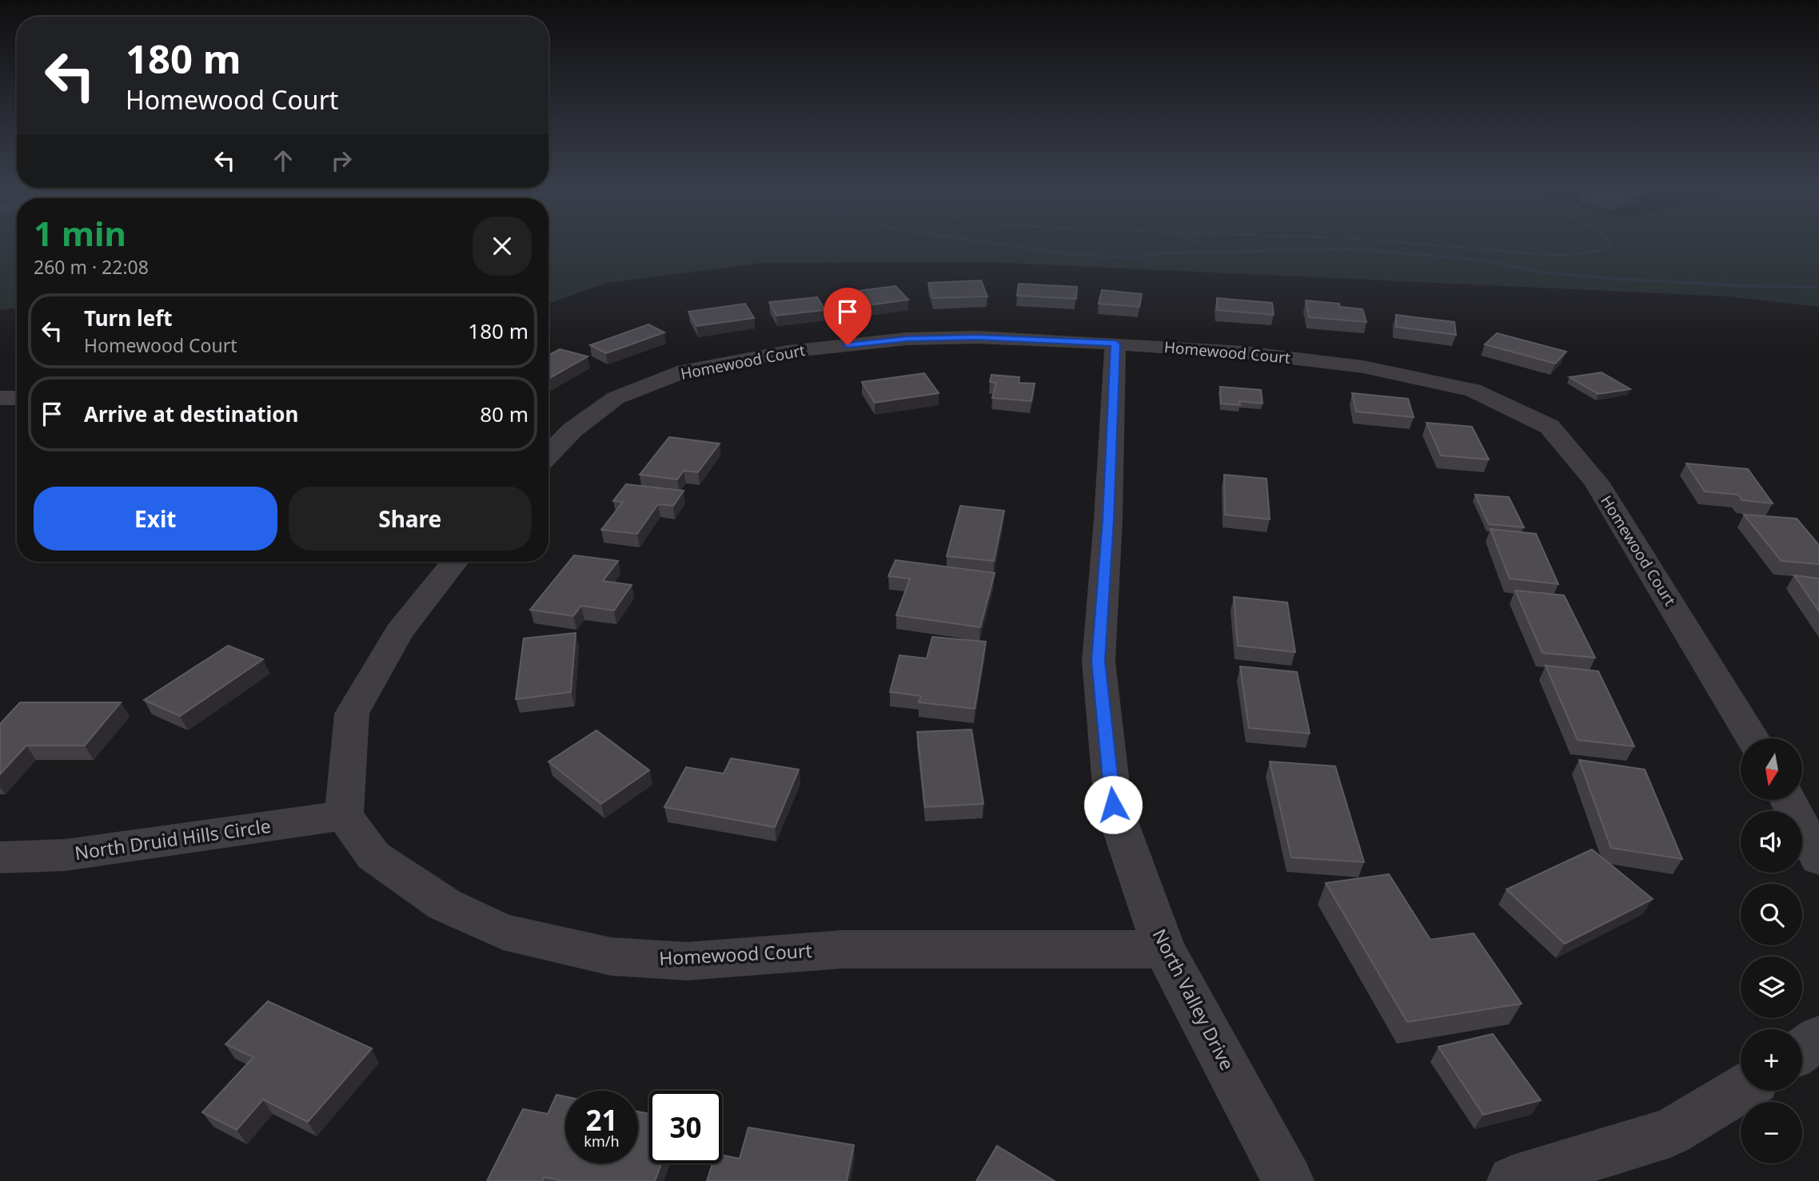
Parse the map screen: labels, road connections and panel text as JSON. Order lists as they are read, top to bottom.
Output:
{
  "streets": {
    "street": ["Homewood Court", "North Druid Hills Circle", "North Valley Drive"]
  },
  "crossings": [
    ["Homewood Court", "North Druid Hills Circle"],
    ["Homewood Court", "North Valley Drive"]
  ],
  "north": "bottom",
  "page": {
    "turn": ["180 m", "Homewood Court"],
    "heading": ["1 min", "260 m · 22:08"],
    "list": [
      {
        "name": "Turn left",
        "note": "Homewood Court",
        "value": "180 m"
      },
      {
        "name": "Arrive at destination",
        "value": "80 m"
      }
    ],
    "buttons": ["Exit", "Share"],
    "map_buttons": ["+", "−"],
    "speed": "21 km/h",
    "limit": "30"
  }
}
